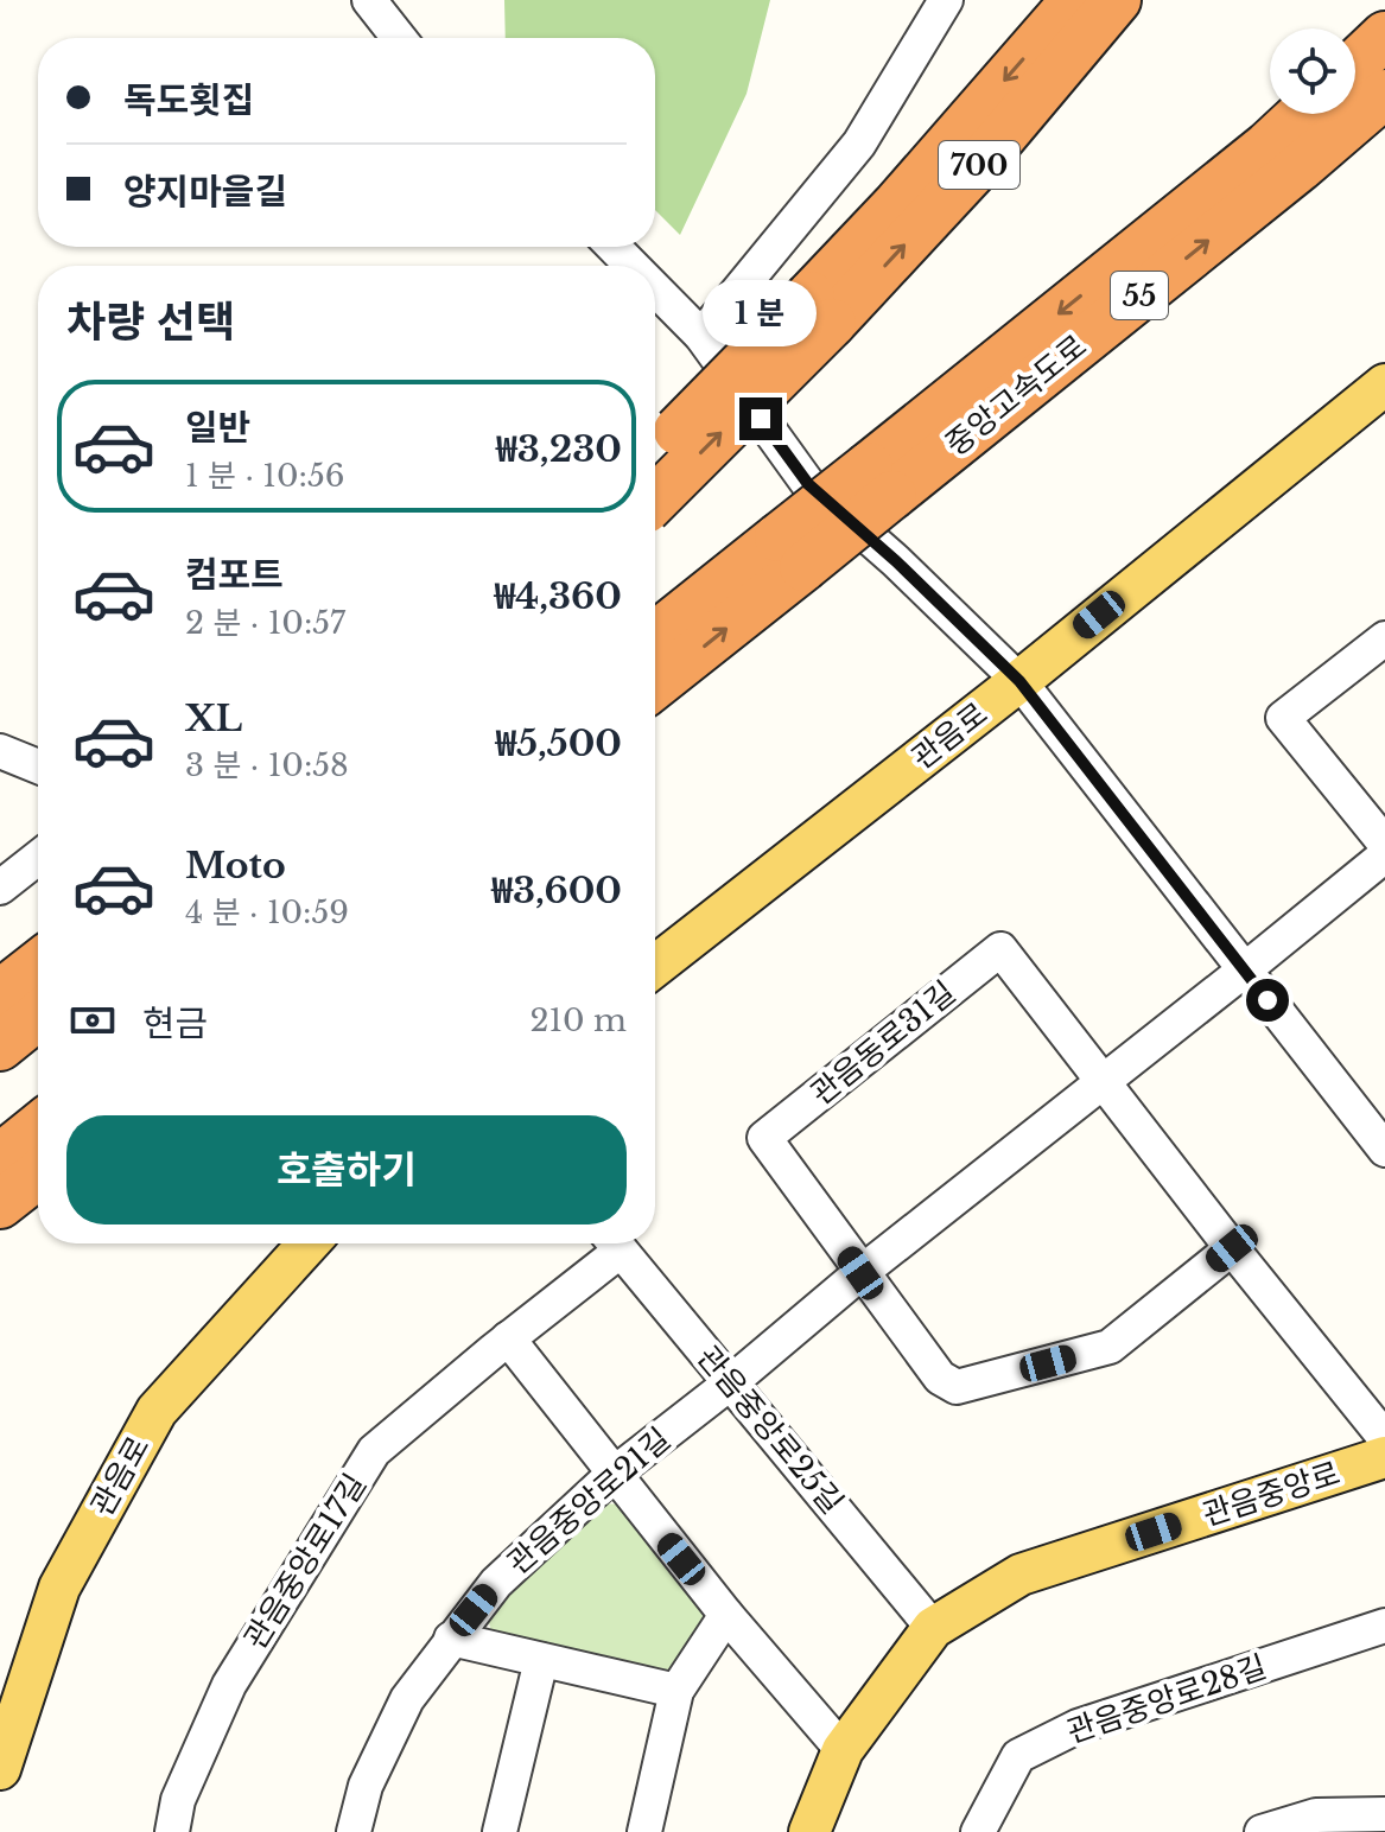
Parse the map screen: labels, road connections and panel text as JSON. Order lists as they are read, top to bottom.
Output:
{
  "streets": {
    "highway": ["700", "55", "중앙고속도로"],
    "main road": ["관음로", "관음중앙로"],
    "street": [
      "관음동로31길",
      "관음중앙로25길",
      "관음중앙로21길",
      "관음중앙로17길",
      "관음중앙로28길"
    ]
  },
  "crossings": [
    ["관음중앙로25길", "관음중앙로"],
    ["관음중앙로25길", "관음중앙로21길"]
  ],
  "page": {
    "banner": ["독도횟집", "양지마을길"],
    "heading": "차량 선택",
    "bubble": "1 분",
    "list": [
      {
        "name": "일반",
        "note": "1 분 · 10:56",
        "value": "₩3,230"
      },
      {
        "name": "컴포트",
        "note": "2 분 · 10:57",
        "value": "₩4,360"
      },
      {
        "name": "XL",
        "note": "3 분 · 10:58",
        "value": "₩5,500"
      },
      {
        "name": "Moto",
        "note": "4 분 · 10:59",
        "value": "₩3,600"
      }
    ],
    "pay": ["현금", "210 m"],
    "buttons": "호출하기"
  }
}
